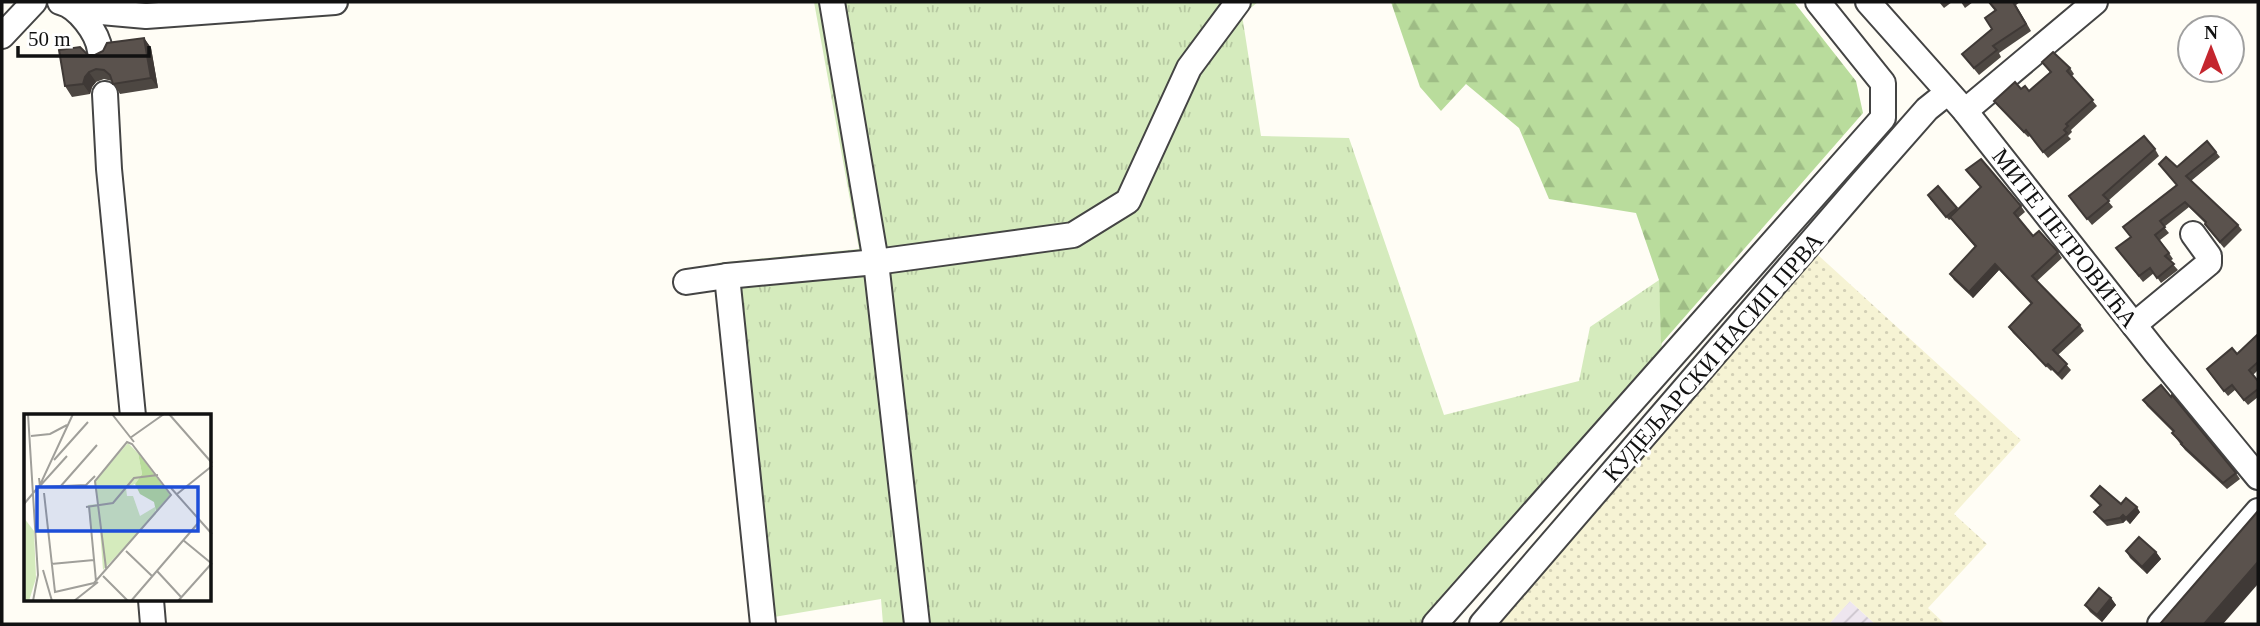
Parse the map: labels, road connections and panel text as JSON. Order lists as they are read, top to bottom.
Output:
{
  "streets": {
    "street": ["МИТЕ ПЕТРОВИЋА", "КУДЕЉАРСКИ НАСИП ПРВА"]
  },
  "crossings": [
    ["МИТЕ ПЕТРОВИЋА", "КУДЕЉАРСКИ НАСИП ПРВА"]
  ],
  "scale_bar": "50 m",
  "north": "top"
}
